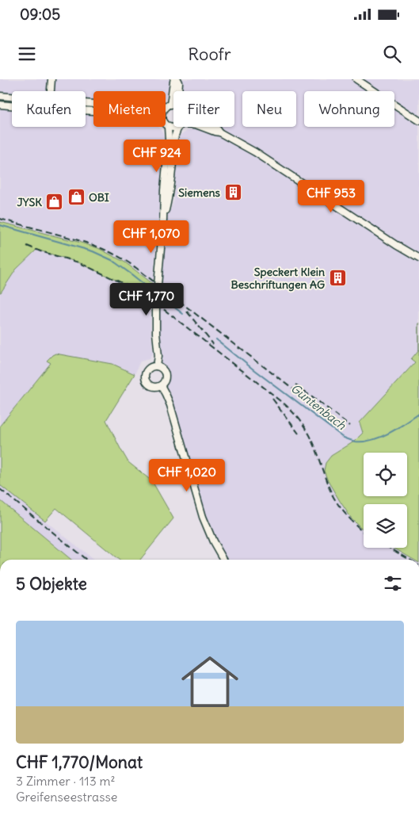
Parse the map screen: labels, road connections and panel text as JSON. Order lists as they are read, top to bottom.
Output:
{
  "water": ["Guntenbach"],
  "places": {
    "building": ["Siemens", "Speckert Klein Beschriftungen AG"],
    "shop": ["OBI", "JYSK"]
  },
  "page": {
    "status": "09:05",
    "header": "Roofr",
    "chip": [
      "Kaufen",
      "Mieten",
      "Filter",
      "Neu",
      "Wohnung"
    ],
    "price": [
      "CHF 924",
      "CHF 953",
      "CHF 1,070",
      "CHF 1,770",
      "CHF 1,020"
    ],
    "heading": "5 Objekte",
    "list": [
      {
        "name": "CHF 1,770/Monat",
        "note": "3 Zimmer · 113 m² · Greifenseestrasse"
      }
    ]
  }
}
